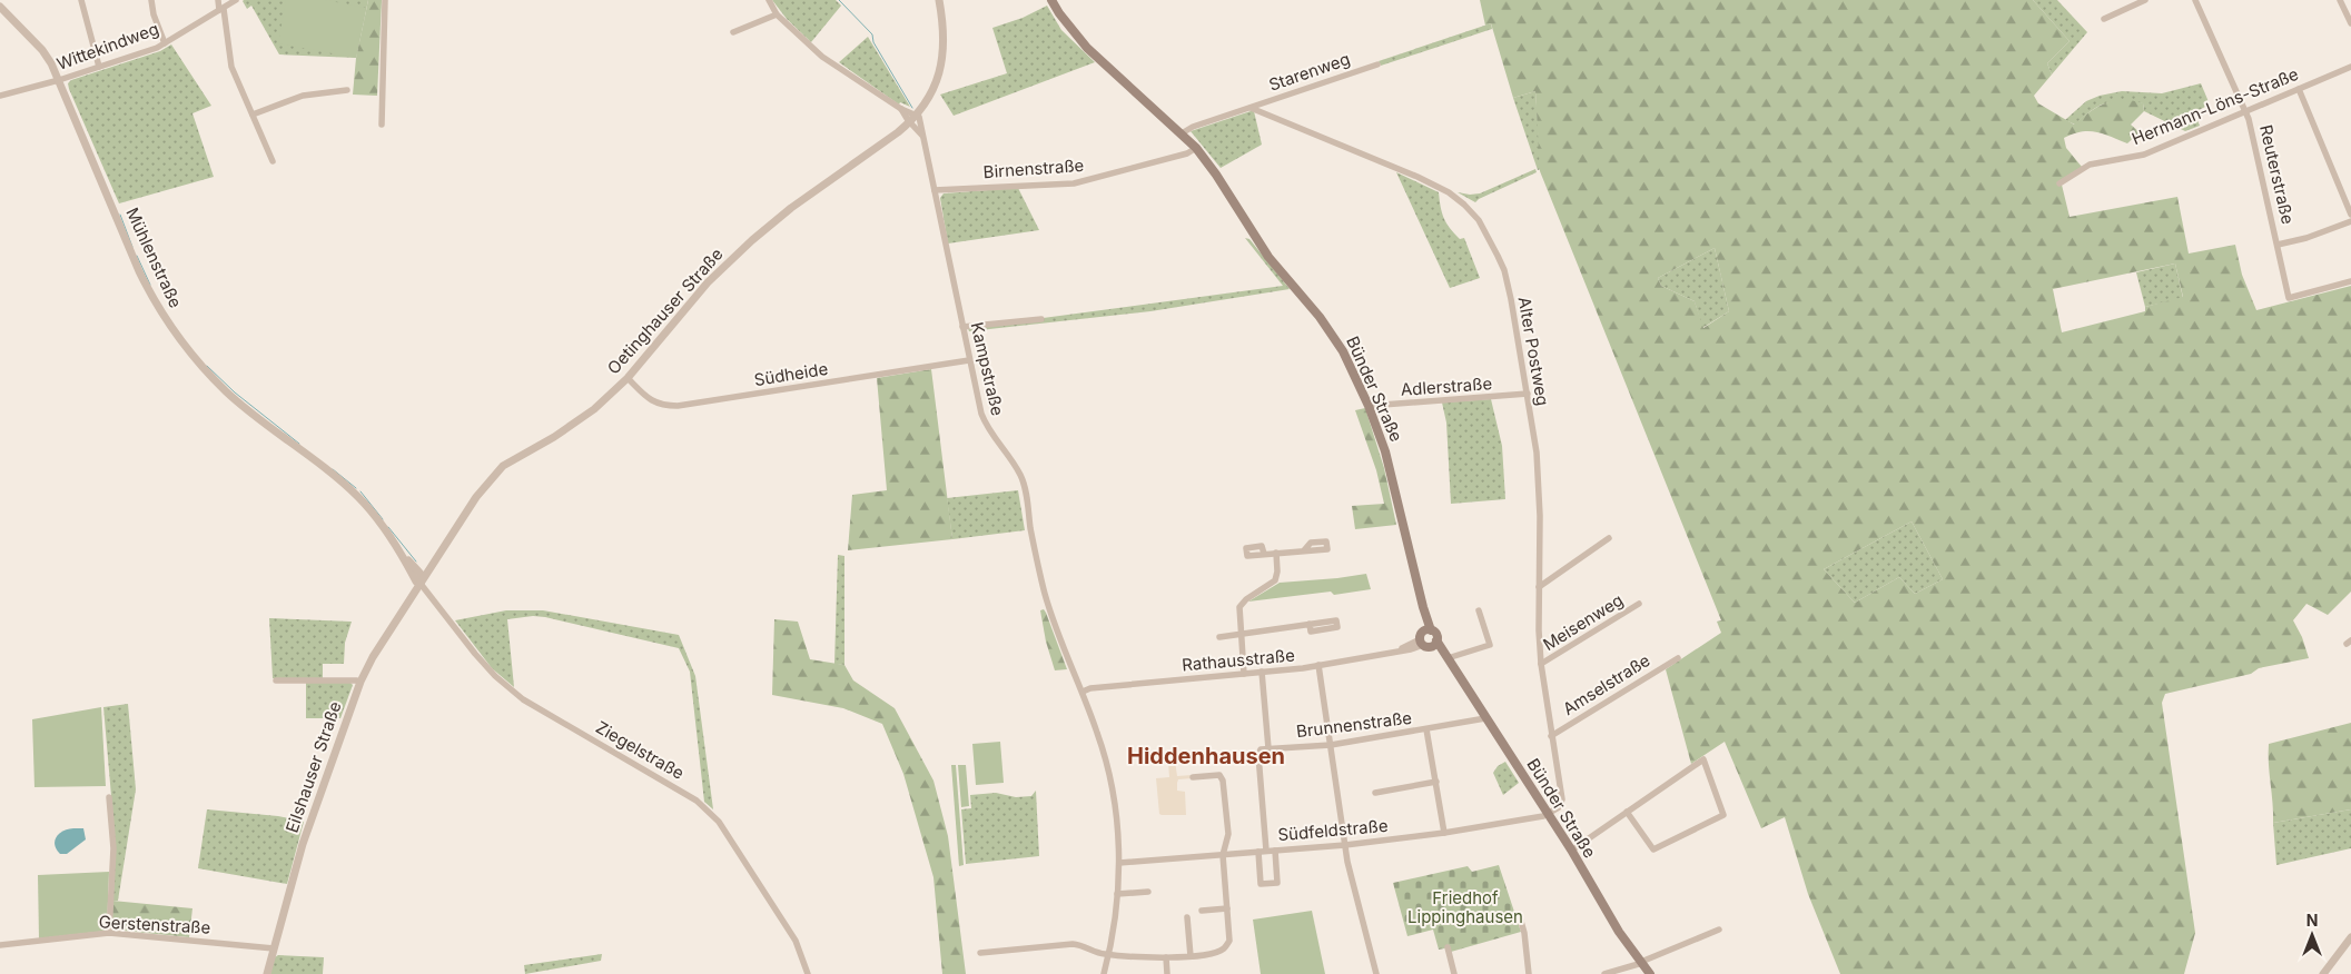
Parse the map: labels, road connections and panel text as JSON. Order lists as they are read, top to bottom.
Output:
{
  "streets": {
    "main road": ["Bünder Straße"],
    "street": [
      "Wittekindweg",
      "Starenweg",
      "Hermann-Löns-Straße",
      "Birnenstraße",
      "Reuterstraße",
      "Mühlenstraße",
      "Oetinghauser Straße",
      "Alter Postweg",
      "Kampstraße",
      "Südheide",
      "Adlerstraße",
      "Meisenweg",
      "Rathausstraße",
      "Amselstraße",
      "Brunnenstraße",
      "Ziegelstraße",
      "Eilshauser Straße",
      "Südfeldstraße",
      "Gerstenstraße"
    ]
  },
  "crossings": [
    ["Wittekindweg", "Mühlenstraße"],
    ["Starenweg", "Alter Postweg"],
    ["Hermann-Löns-Straße", "Reuterstraße"],
    ["Birnenstraße", "Kampstraße"],
    ["Birnenstraße", "Bünder Straße"],
    ["Mühlenstraße", "Oetinghauser Straße"],
    ["Mühlenstraße", "Ziegelstraße"],
    ["Mühlenstraße", "Eilshauser Straße"],
    ["Oetinghauser Straße", "Kampstraße"],
    ["Oetinghauser Straße", "Südheide"],
    ["Oetinghauser Straße", "Ziegelstraße"],
    ["Oetinghauser Straße", "Eilshauser Straße"],
    ["Alter Postweg", "Adlerstraße"],
    ["Alter Postweg", "Bünder Straße"],
    ["Alter Postweg", "Meisenweg"],
    ["Alter Postweg", "Amselstraße"],
    ["Alter Postweg", "Südfeldstraße"],
    ["Kampstraße", "Südheide"],
    ["Kampstraße", "Rathausstraße"],
    ["Kampstraße", "Südfeldstraße"],
    ["Adlerstraße", "Bünder Straße"],
    ["Bünder Straße", "Rathausstraße"],
    ["Bünder Straße", "Brunnenstraße"],
    ["Bünder Straße", "Südfeldstraße"],
    ["Ziegelstraße", "Eilshauser Straße"],
    ["Eilshauser Straße", "Gerstenstraße"]
  ],
  "districts": ["Hiddenhausen"],
  "parks": ["Friedhof Lippinghausen"],
  "north": "top"
}
